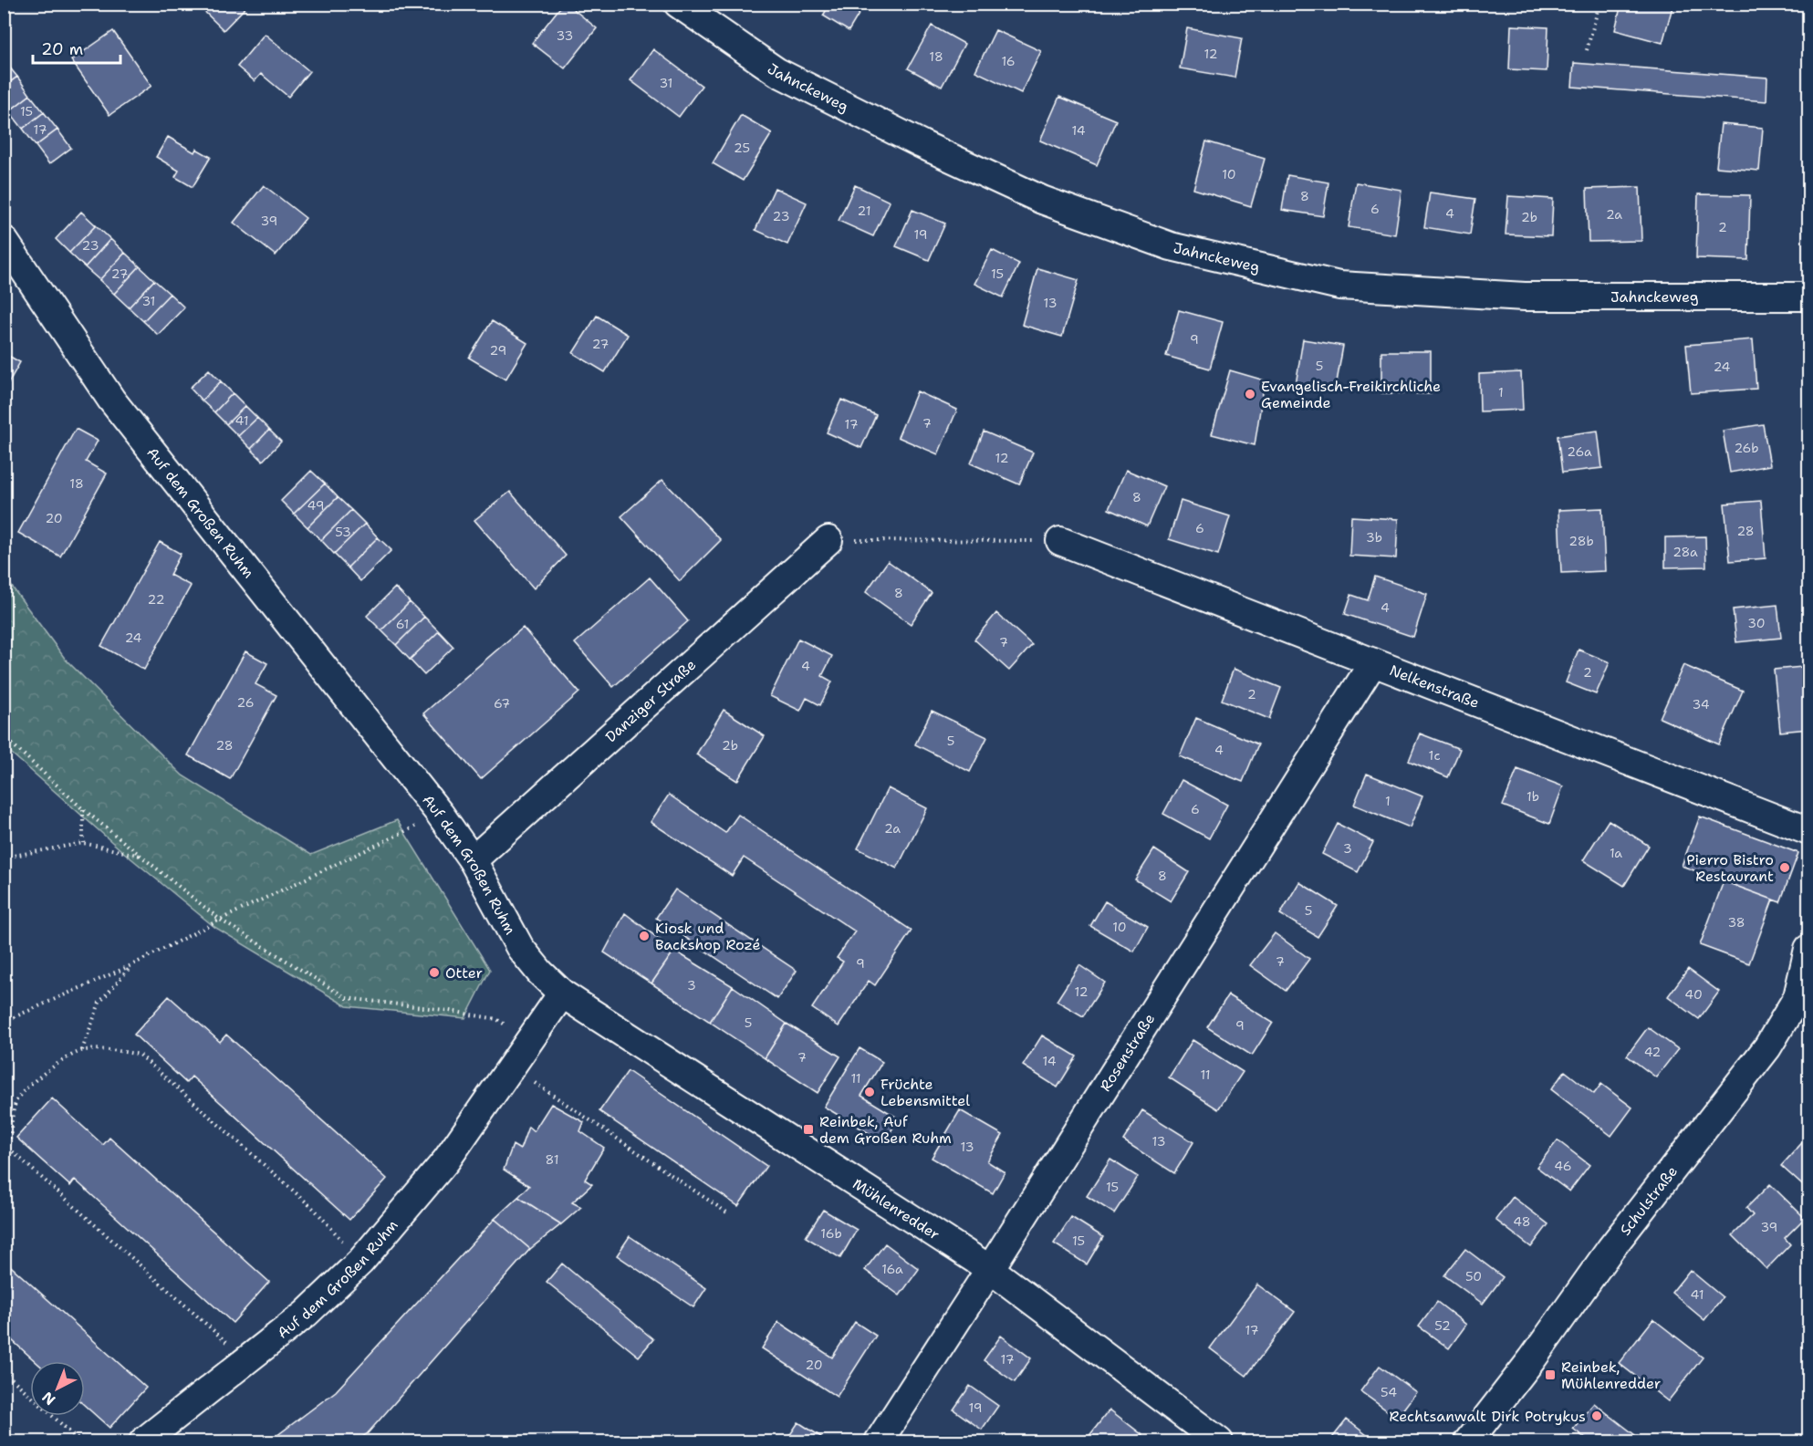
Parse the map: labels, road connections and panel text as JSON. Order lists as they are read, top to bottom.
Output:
{
  "streets": {
    "street": [
      "Jahnckeweg",
      "Auf dem Großen Ruhm",
      "Nelkenstraße",
      "Danziger Straße",
      "Rosenstraße",
      "Schulstraße",
      "Mühlenredder"
    ]
  },
  "crossings": [
    ["Auf dem Großen Ruhm", "Danziger Straße"],
    ["Auf dem Großen Ruhm", "Mühlenredder"],
    ["Nelkenstraße", "Rosenstraße"],
    ["Rosenstraße", "Mühlenredder"]
  ],
  "places": {
    "other": [
      "Evangelisch-Freikirchliche Gemeinde",
      "Pierro Bistro Restaurant",
      "Kiosk und Backshop Rozé",
      "Otter",
      "Früchte Lebensmittel",
      "Rechtsanwalt Dirk Potrykus"
    ],
    "transit": ["Reinbek, Auf dem Großen Ruhm", "Reinbek, Mühlenredder"]
  },
  "house_numbers": [
    "33",
    "12",
    "18",
    "16",
    "31",
    "15",
    "17",
    "14",
    "25",
    "10",
    "8",
    "6",
    "21",
    "4",
    "2a",
    "23",
    "2b",
    "39",
    "2",
    "19",
    "23",
    "27",
    "15",
    "31",
    "13",
    "9",
    "27",
    "29",
    "5",
    "24",
    "1",
    "41",
    "7",
    "17",
    "26b",
    "26a",
    "12",
    "18",
    "8",
    "49",
    "20",
    "6",
    "28",
    "53",
    "3b",
    "28b",
    "28a",
    "8",
    "22",
    "4",
    "30",
    "61",
    "24",
    "7",
    "4",
    "2",
    "2",
    "26",
    "67",
    "34",
    "5",
    "28",
    "2b",
    "4",
    "1c",
    "1b",
    "1",
    "6",
    "2a",
    "3",
    "1a",
    "8",
    "5",
    "38",
    "10",
    "7",
    "9",
    "3",
    "12",
    "40",
    "5",
    "9",
    "42",
    "7",
    "14",
    "11",
    "11",
    "13",
    "13",
    "81",
    "46",
    "15",
    "48",
    "39",
    "16b",
    "15",
    "16a",
    "50",
    "41",
    "52",
    "17",
    "17",
    "20",
    "54",
    "19"
  ],
  "scale_bar": "20 m",
  "north": "bottom left"
}
